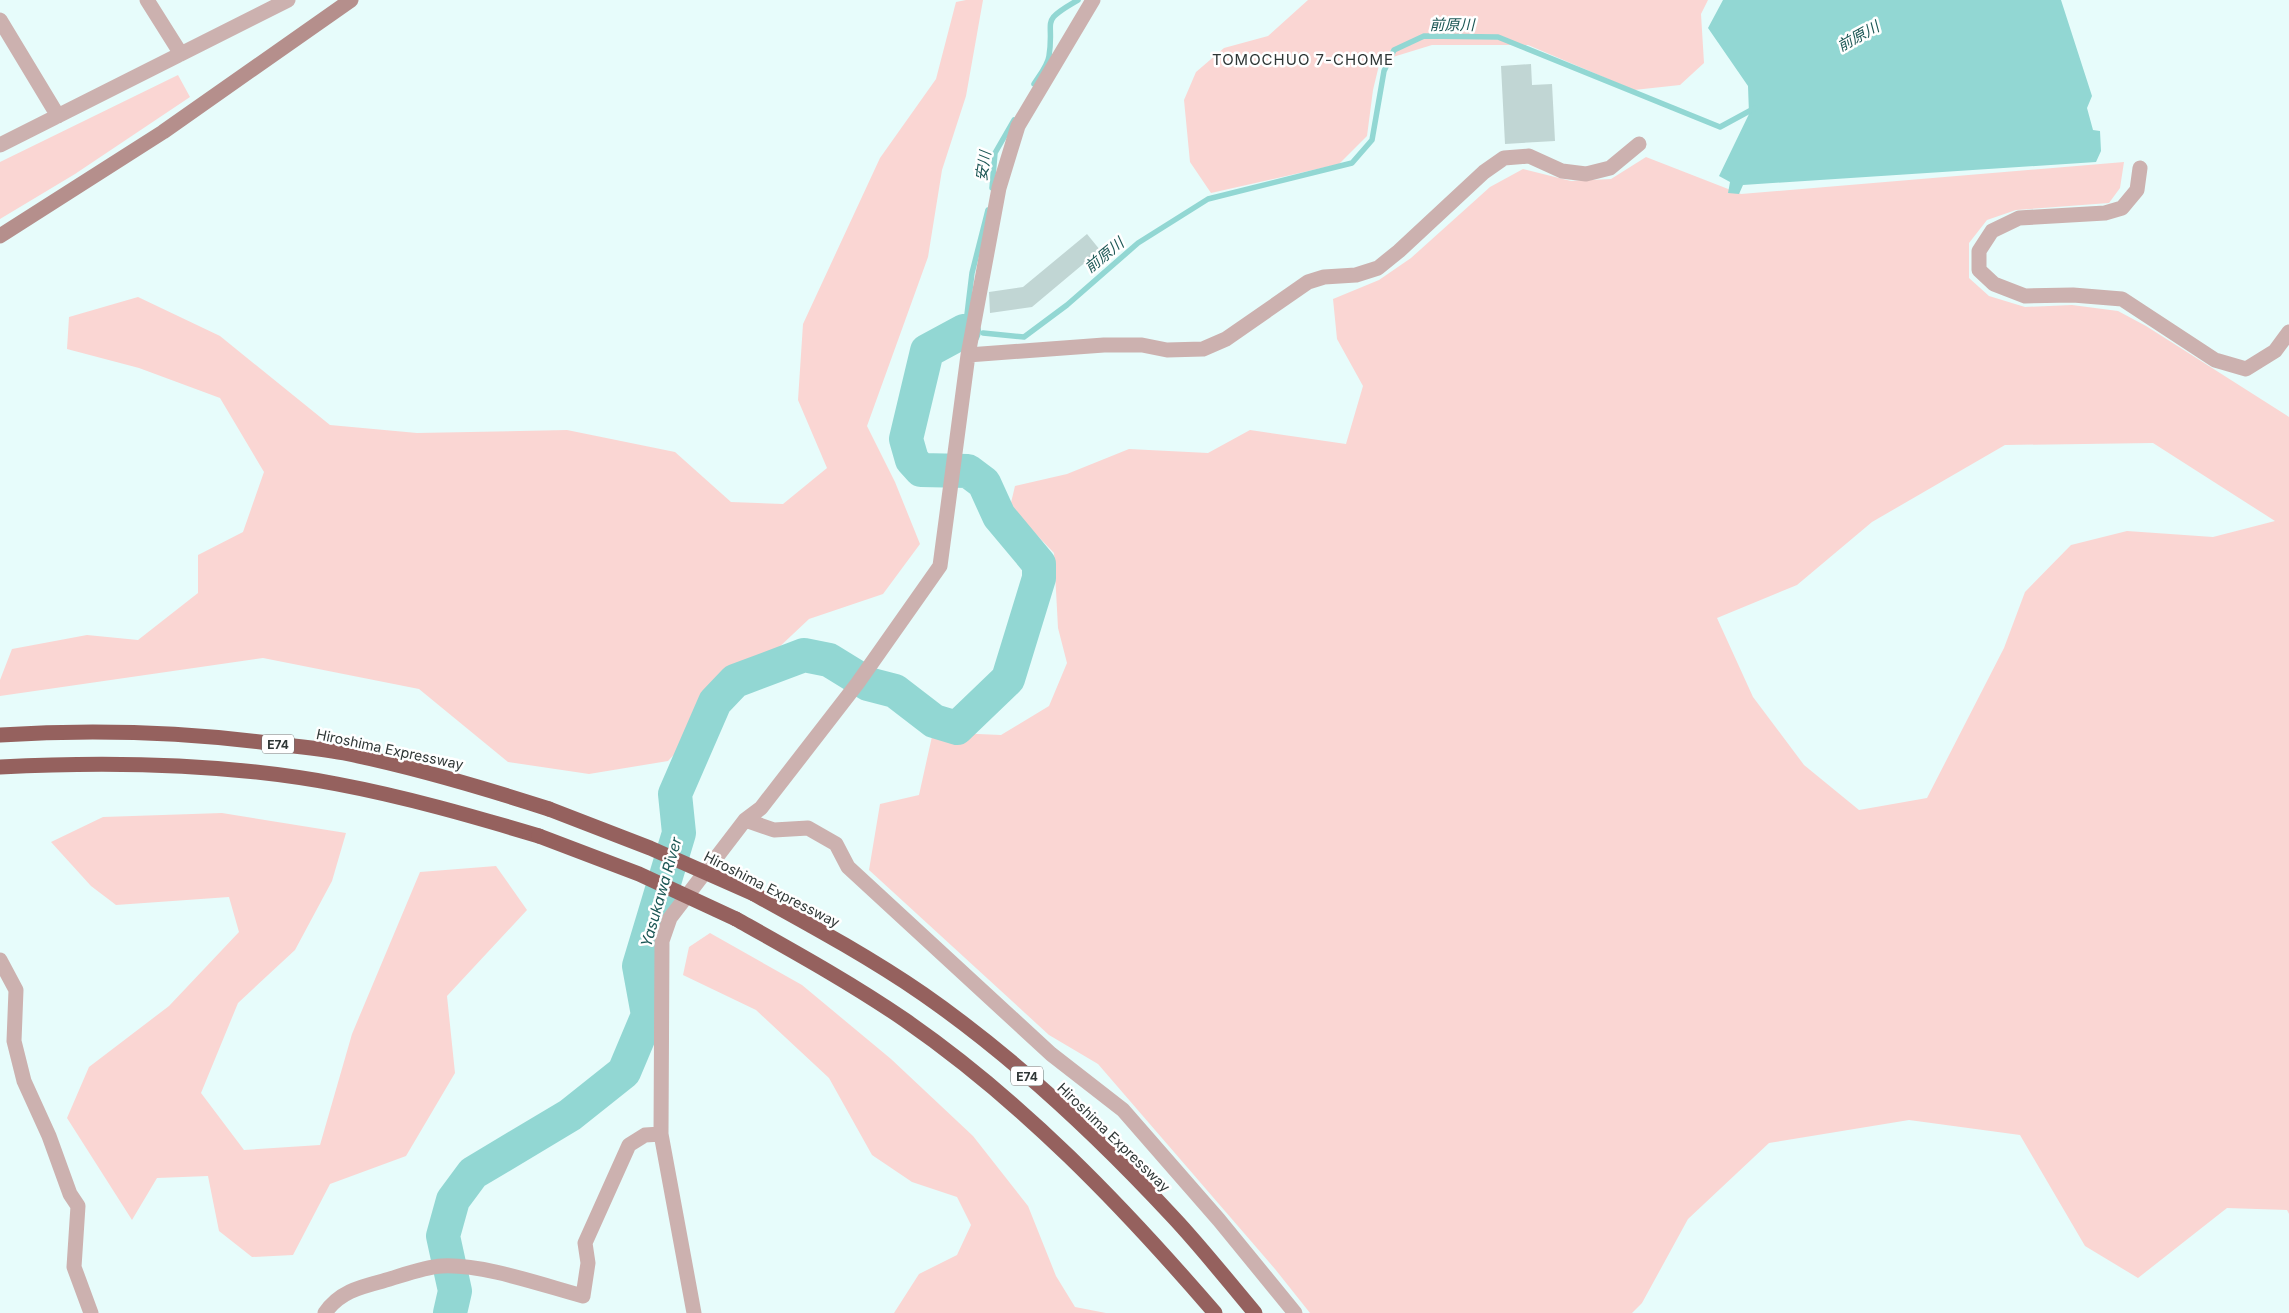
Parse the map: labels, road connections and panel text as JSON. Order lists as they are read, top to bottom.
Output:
{
  "streets": {
    "highway": ["E74", "Hiroshima Expressway"]
  },
  "districts": ["TOMOCHUO 7-CHOME"],
  "water": ["前原川", "安川", "Yasukawa River"]
}
